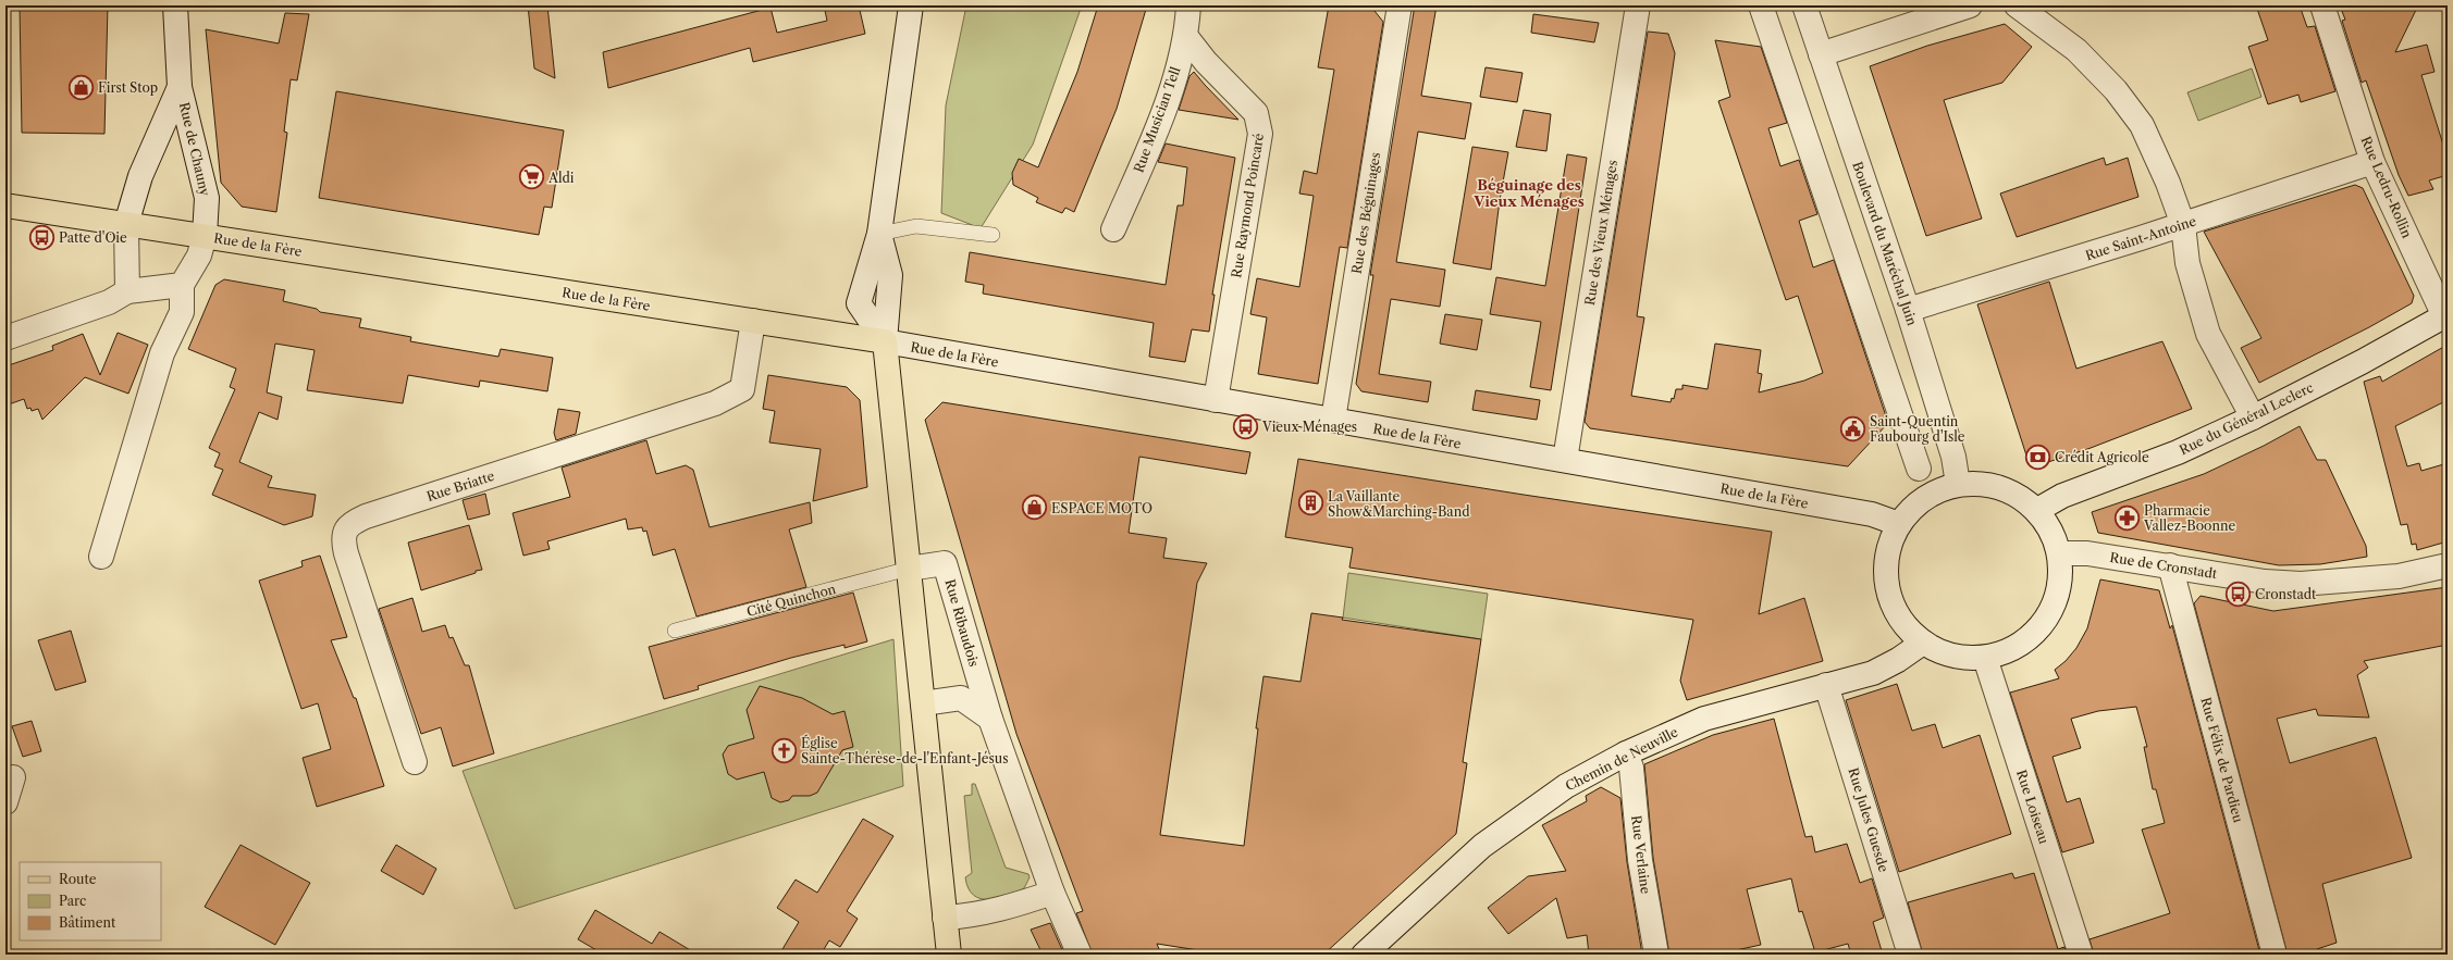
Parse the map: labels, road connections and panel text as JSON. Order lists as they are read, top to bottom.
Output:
{
  "streets": {
    "main road": ["Rue de la Fère"],
    "street": [
      "Rue Musician Tell",
      "Rue de Chauny",
      "Rue Ledru-Rollin",
      "Rue Raymond Poincaré",
      "Rue des Béguinages",
      "Rue des Vieux Ménages",
      "Rue Saint-Antoine",
      "Boulevard du Maréchal Juin",
      "Rue du Général Leclerc",
      "Rue Briatte",
      "Rue de Cronstadt",
      "Rue Ribaudois",
      "Chemin de Neuville",
      "Rue Félix de Pardieu",
      "Rue Loiseau",
      "Rue Jules Guesde",
      "Rue Verlaine"
    ],
    "lane": ["Cité Quinchon"]
  },
  "crossings": [
    ["Rue Musician Tell", "Rue Raymond Poincaré"],
    ["Rue de Chauny", "Rue de la Fère"],
    ["Rue Ledru-Rollin", "Rue Saint-Antoine"],
    ["Rue Ledru-Rollin", "Rue du Général Leclerc"],
    ["Rue Raymond Poincaré", "Rue de la Fère"],
    ["Rue des Béguinages", "Rue de la Fère"],
    ["Rue des Vieux Ménages", "Rue de la Fère"],
    ["Rue Saint-Antoine", "Boulevard du Maréchal Juin"],
    ["Rue de la Fère", "Rue Briatte"],
    ["Rue de Cronstadt", "Rue Félix de Pardieu"],
    ["Cité Quinchon", "Rue Ribaudois"],
    ["Chemin de Neuville", "Rue Jules Guesde"],
    ["Chemin de Neuville", "Rue Verlaine"]
  ],
  "districts": ["Béguinage des Vieux Ménages"],
  "places": {
    "shop": ["First Stop", "ESPACE MOTO"],
    "supermarket": ["Aldi"],
    "bus stop": ["Patte d'Oie", "Vieux Ménages", "Cronstadt"],
    "public building": ["Saint-Quentin Faubourg d'Isle"],
    "bank": ["Crédit Agricole"],
    "building": ["La Vaillante Show&Marching-Band"],
    "pharmacy": ["Pharmacie Vallez-Boonne"],
    "church": ["Église Sainte-Thérèse-de-l'Enfant-Jésus"]
  },
  "legend": ["Route", "Parc", "Bâtiment"]
}
